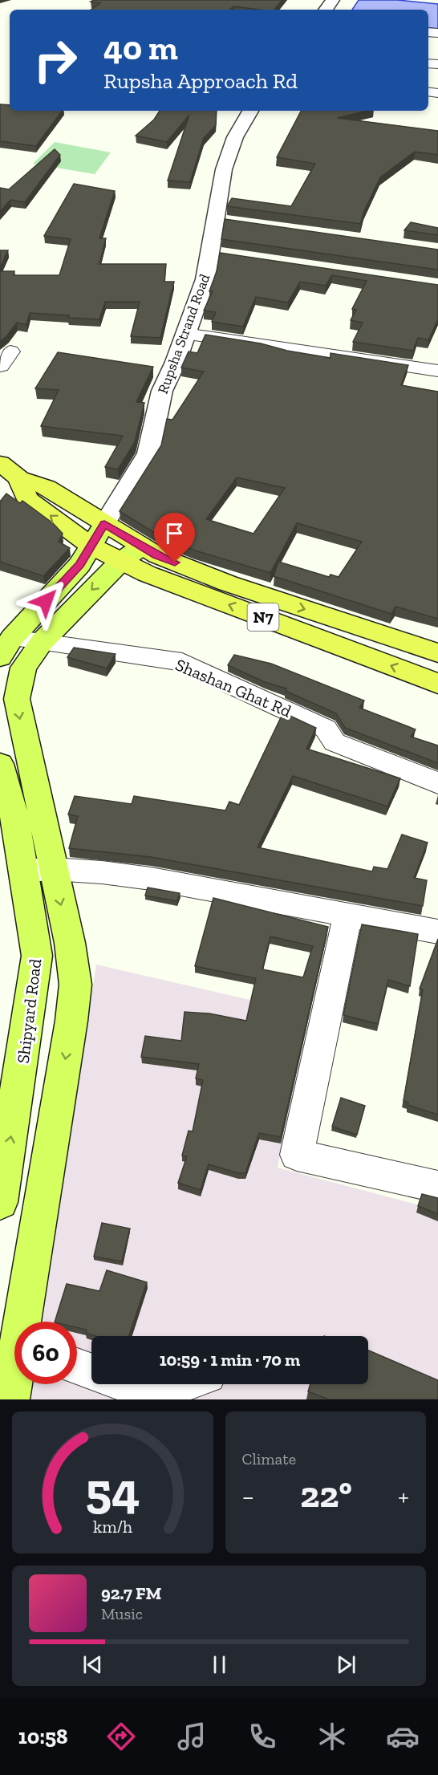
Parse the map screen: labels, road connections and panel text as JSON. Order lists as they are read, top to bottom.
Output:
{
  "streets": {
    "highway": ["N7"],
    "main road": ["Shipyard Road"],
    "street": ["Rupsha Strand Road", "Shashan Ghat Rd"]
  },
  "crossings": [
    ["Rupsha Strand Road", "N7"]
  ],
  "page": {
    "turn": ["40 m", "Rupsha Approach Rd"],
    "limit": "60",
    "trip": "10:59 · 1 min · 70 m",
    "tile": "Climate",
    "heat": ["−", "22°", "+"],
    "song": ["92.7 FM", "Music"],
    "tabs": "10:58",
    "gauge": ["54", "km/h"]
  }
}
